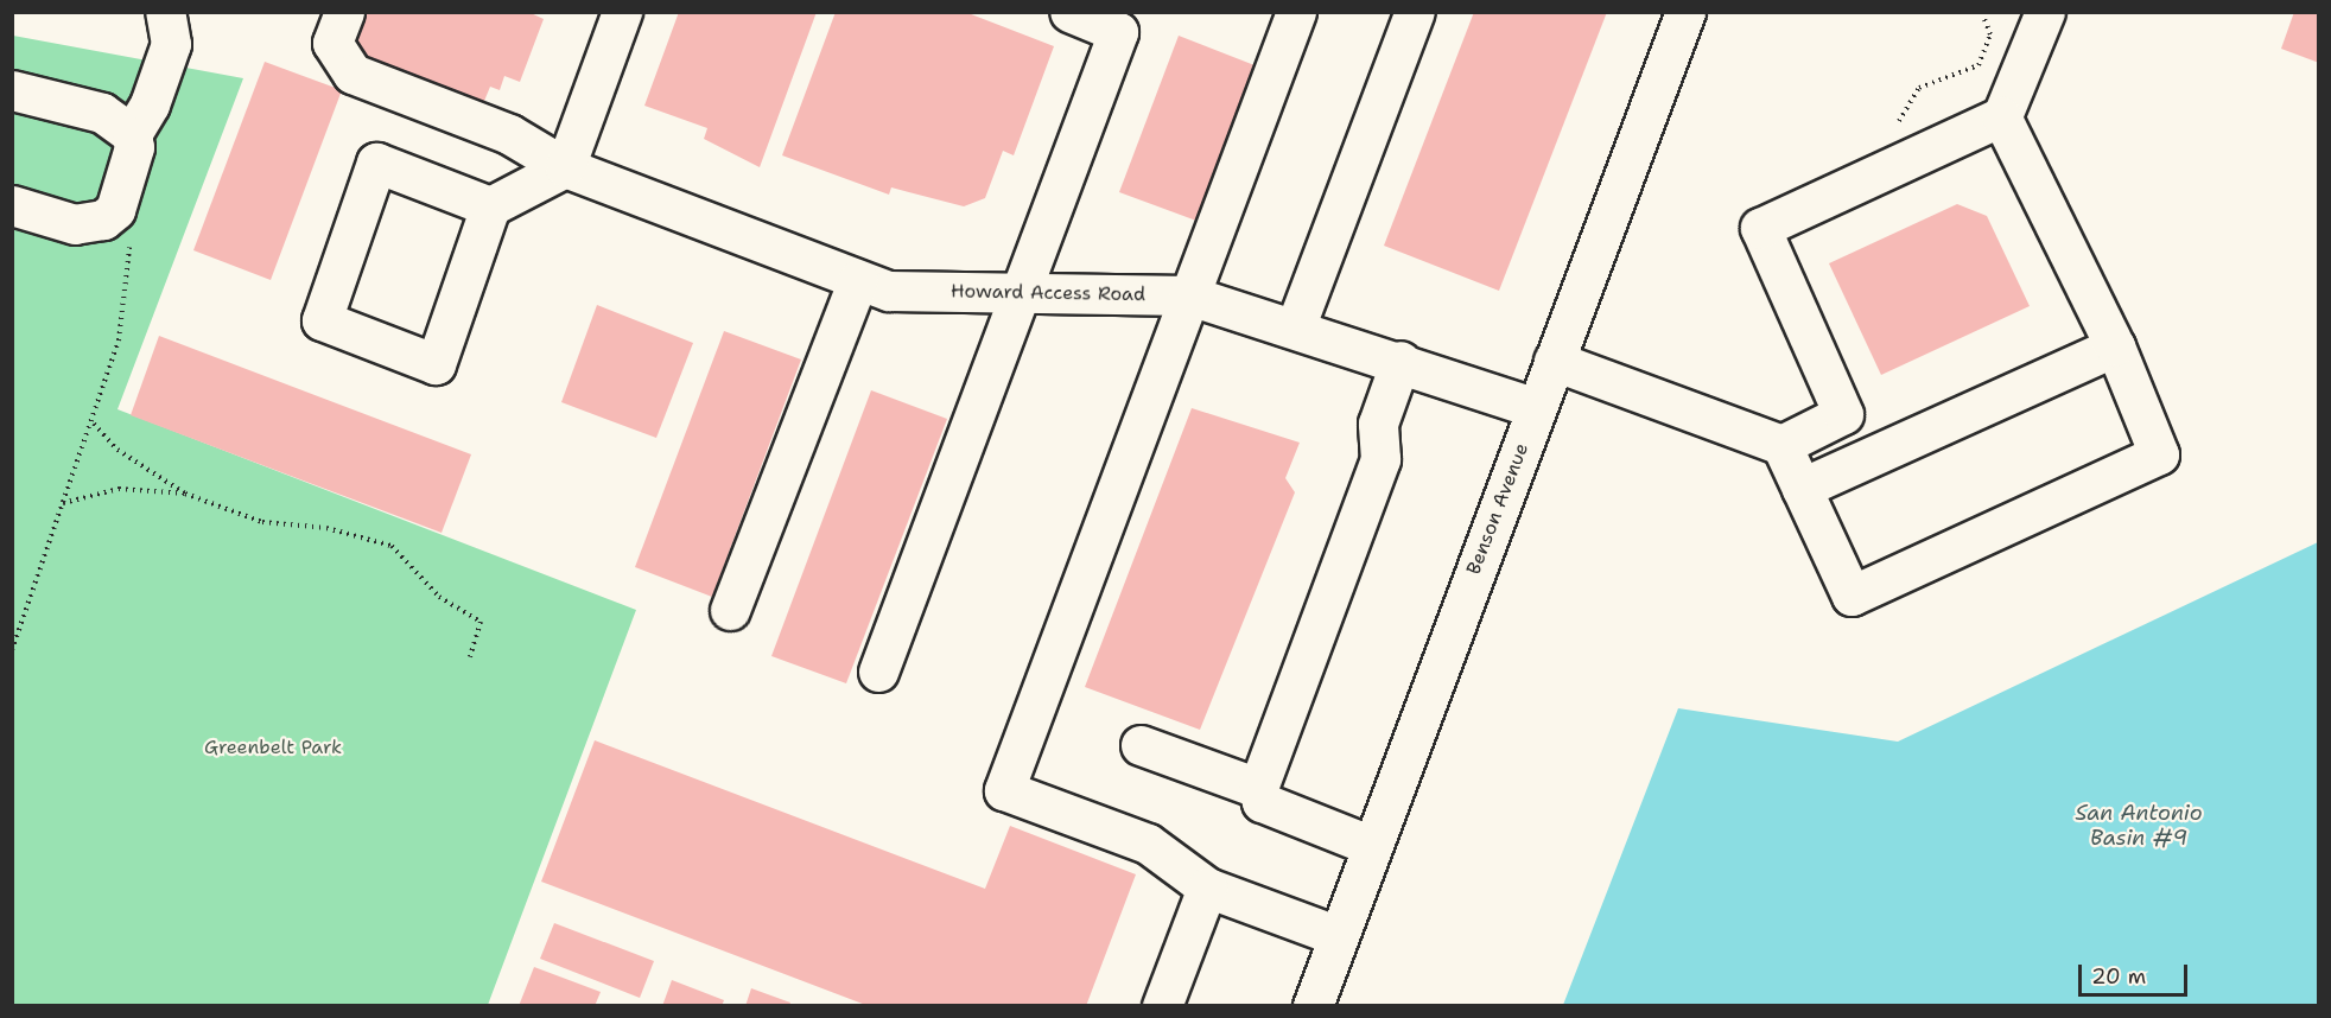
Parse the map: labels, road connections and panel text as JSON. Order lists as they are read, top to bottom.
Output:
{
  "streets": {
    "main road": ["Howard Access Road", "Benson Avenue"]
  },
  "crossings": [
    ["Howard Access Road", "Benson Avenue"]
  ],
  "water": ["San Antonio Basin #9"],
  "parks": ["Greenbelt Park"],
  "scale_bar": "20 m"
}
